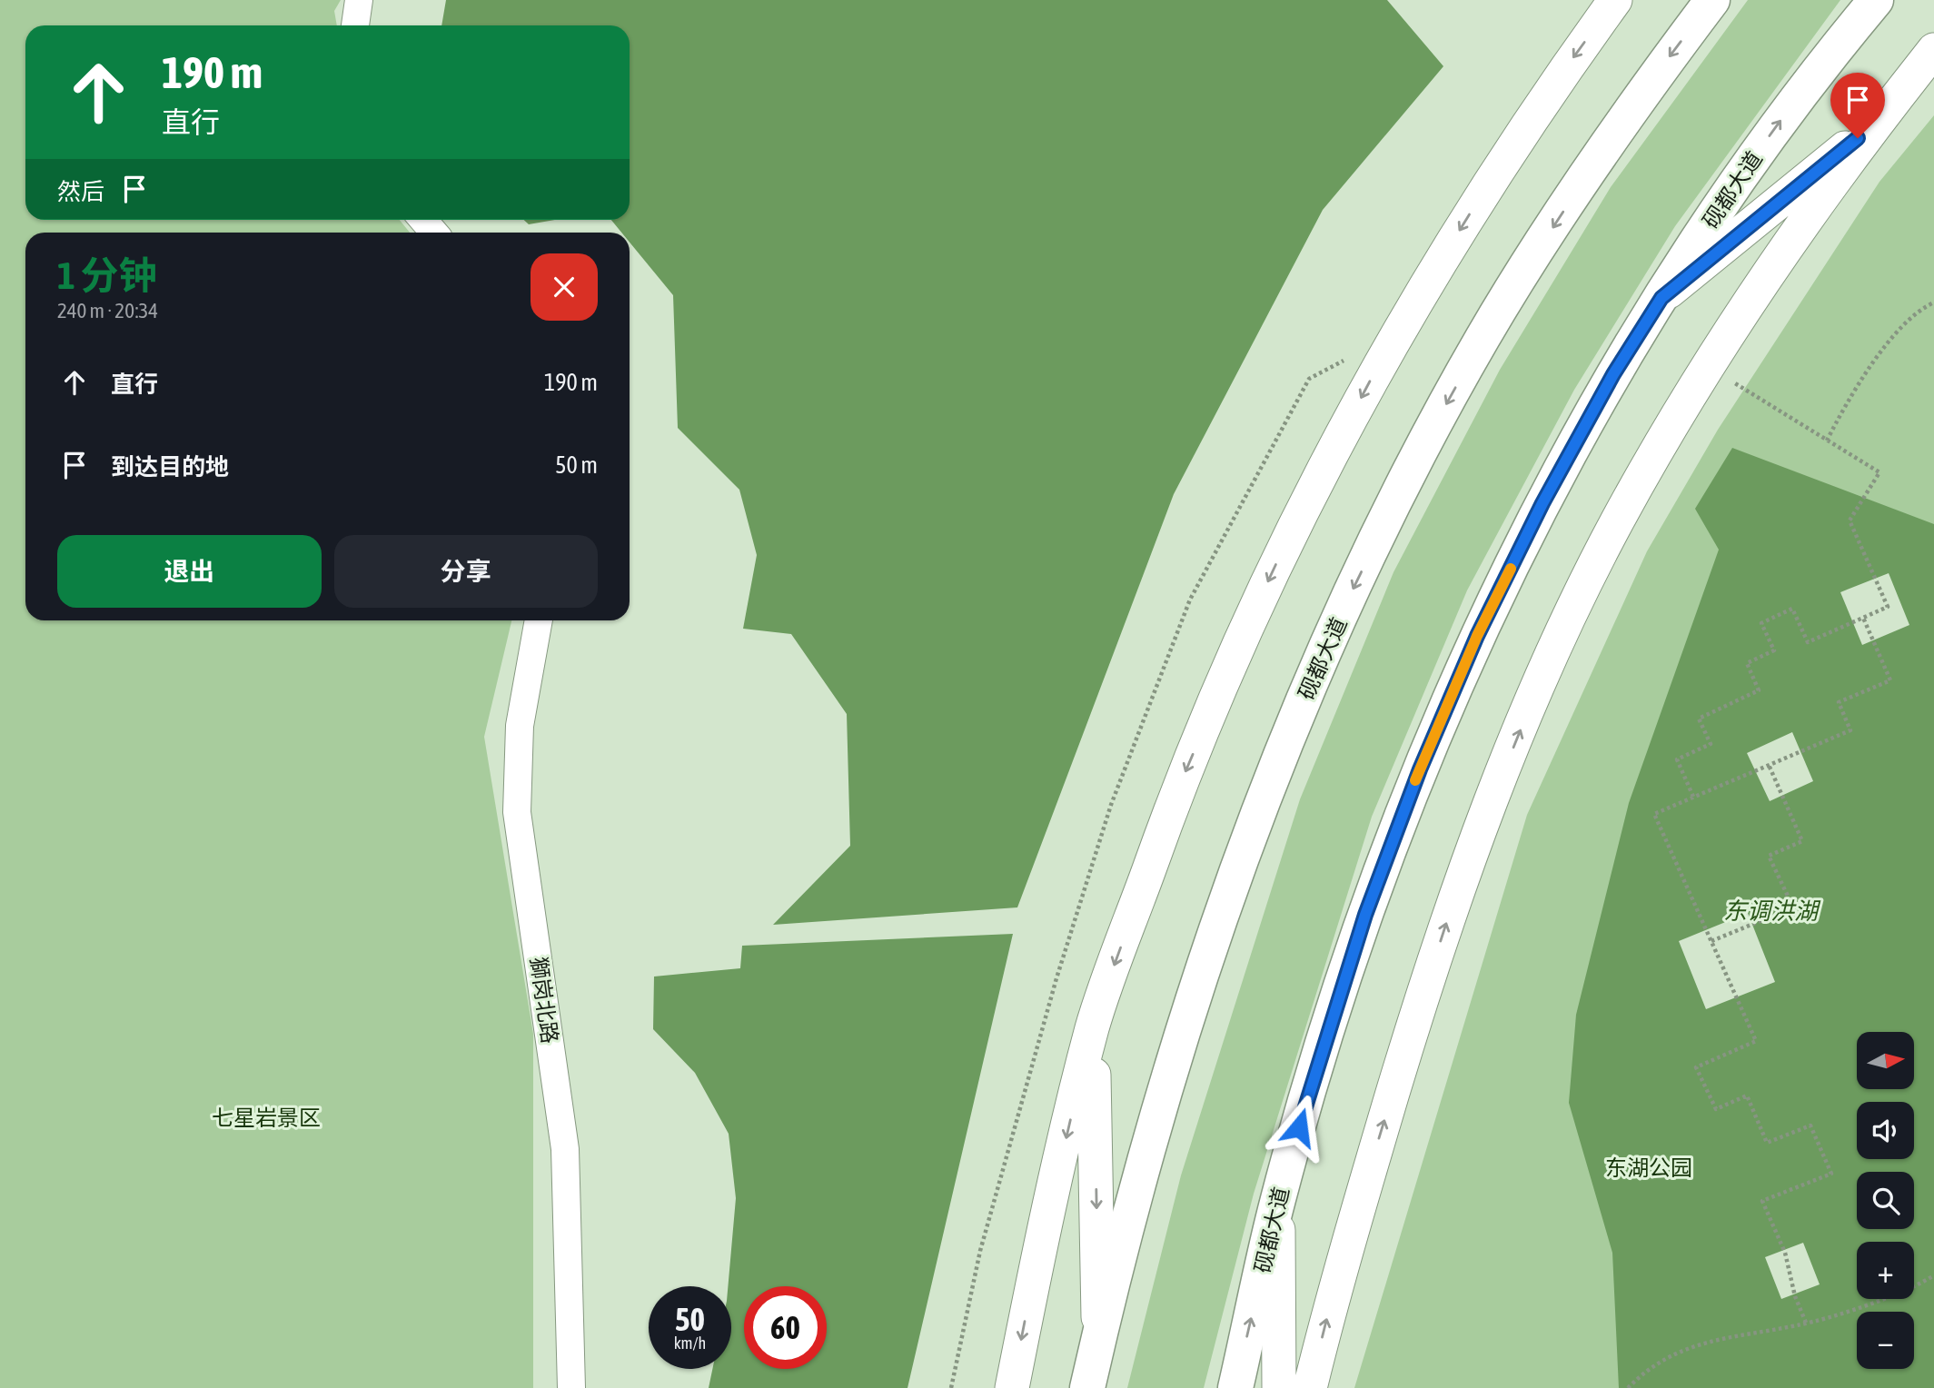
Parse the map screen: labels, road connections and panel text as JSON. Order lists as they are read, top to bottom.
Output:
{
  "streets": {
    "main road": ["砚都大道"],
    "street": ["獅岗北路"]
  },
  "water": ["东调洪湖"],
  "parks": ["七星岩景区", "东湖公园"],
  "north": "right",
  "page": {
    "turn": ["190 m", "直行"],
    "then": "然后",
    "heading": ["1 分钟", "240 m · 20:34"],
    "list": [
      {
        "name": "直行",
        "value": "190 m"
      },
      {
        "name": "到达目的地",
        "value": "50 m"
      }
    ],
    "buttons": ["退出", "分享"],
    "map_buttons": ["+", "−"],
    "speed": "50 km/h",
    "limit": "60"
  }
}
